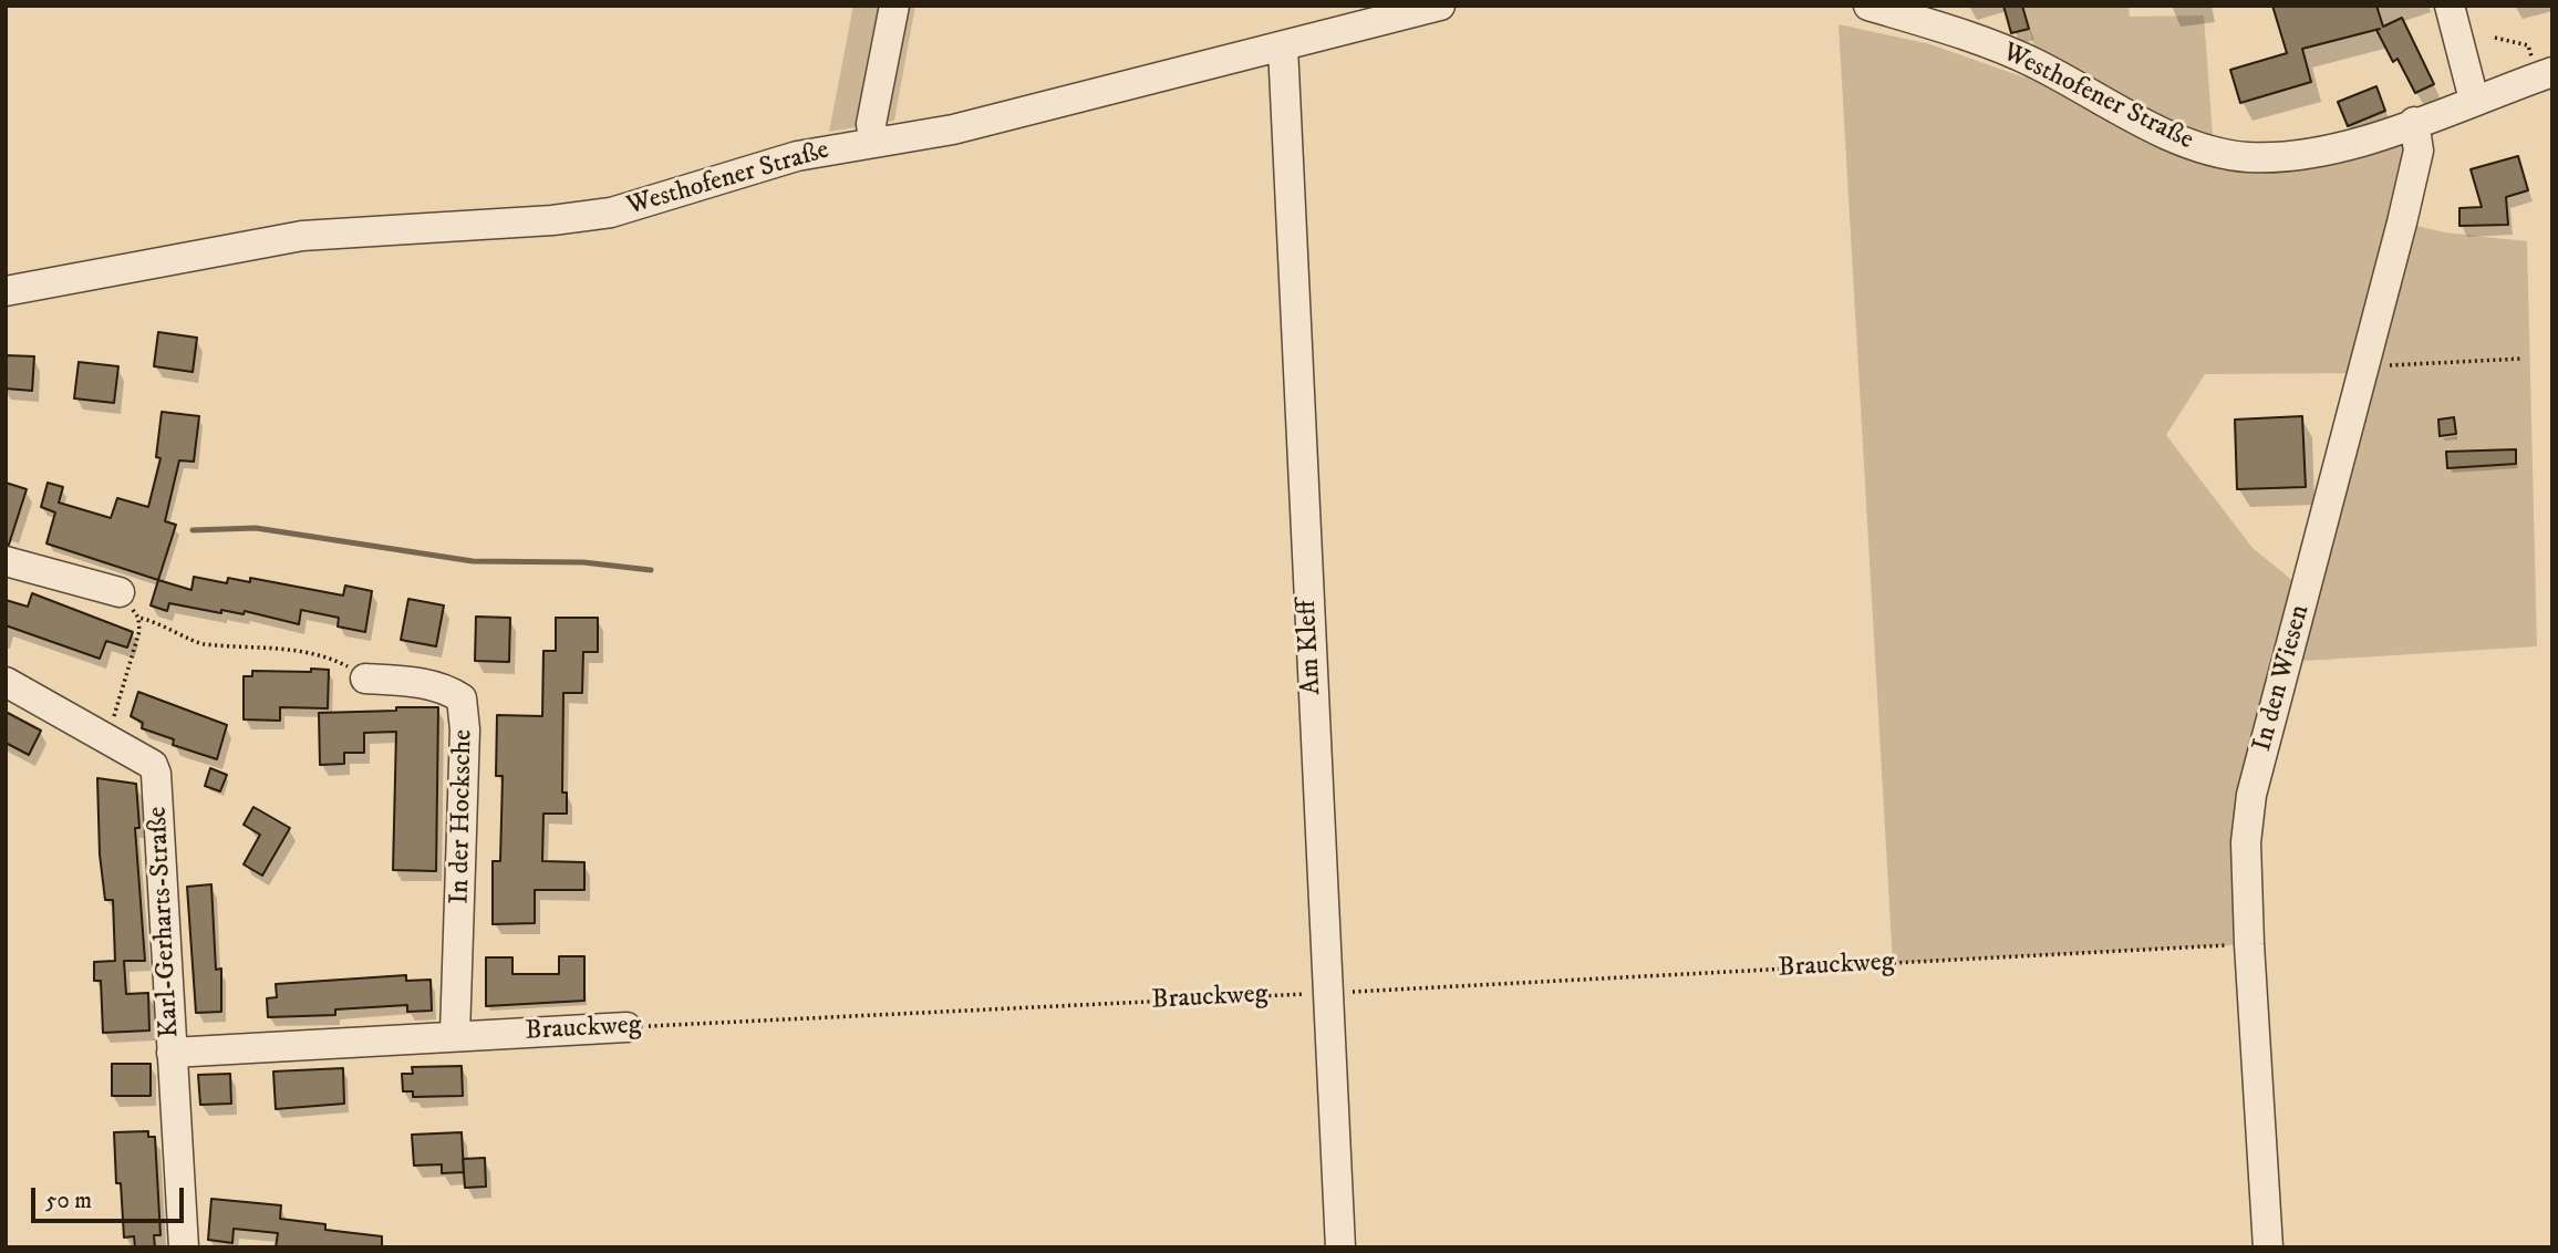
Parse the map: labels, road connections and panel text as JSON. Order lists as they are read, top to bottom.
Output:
{
  "streets": {
    "street": [
      "Westhofener Straße",
      "Am Kleff",
      "In den Wiesen",
      "In der Hocksche",
      "Karl-Gerharts-Straße",
      "Brauckweg"
    ]
  },
  "crossings": [
    ["Westhofener Straße", "Am Kleff"],
    ["Westhofener Straße", "In den Wiesen"],
    ["Am Kleff", "Brauckweg"],
    ["In den Wiesen", "Brauckweg"],
    ["In der Hocksche", "Brauckweg"],
    ["Karl-Gerharts-Straße", "Brauckweg"]
  ],
  "scale_bar": "50 m"
}
